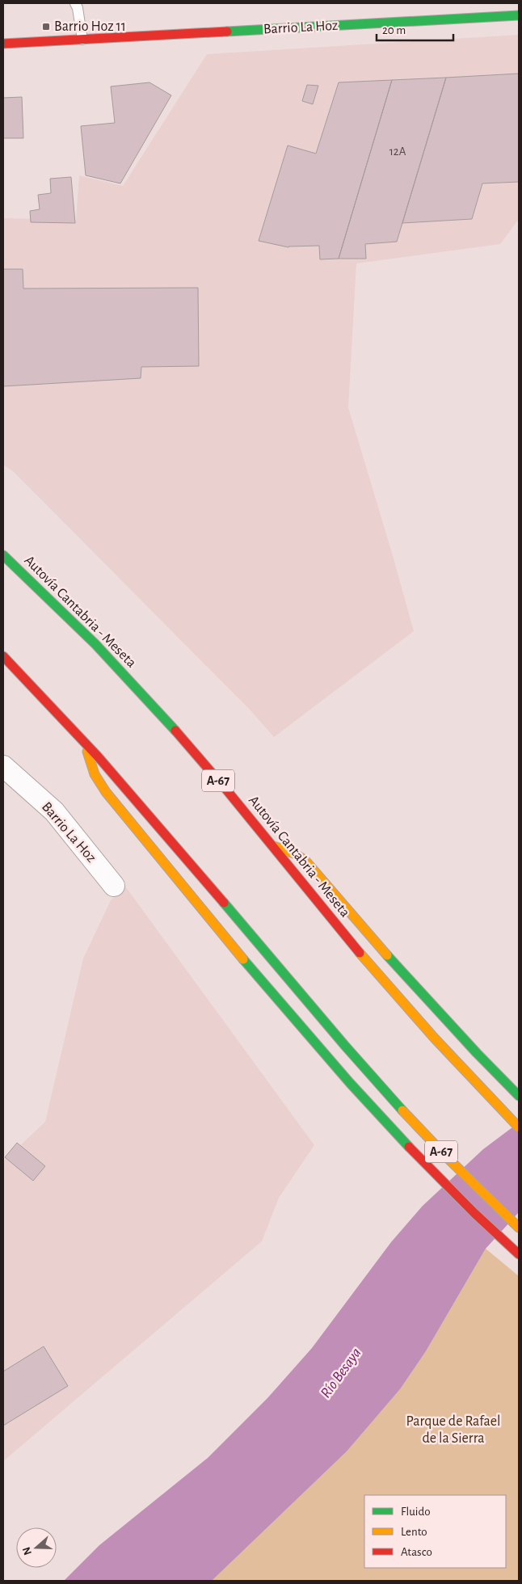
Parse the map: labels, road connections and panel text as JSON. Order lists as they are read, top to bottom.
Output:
{
  "streets": {
    "main road": ["Barrio La Hoz", "Autovía Cantabria - Meseta", "A-67"]
  },
  "water": ["Río Besaya"],
  "parks": ["Parque de Rafael de la Sierra"],
  "places": {
    "transit": ["Barrio Hoz 11"]
  },
  "house_numbers": ["12A"],
  "legend": ["Fluido", "Lento", "Atasco"],
  "scale_bar": "20 m",
  "north": "left"
}
